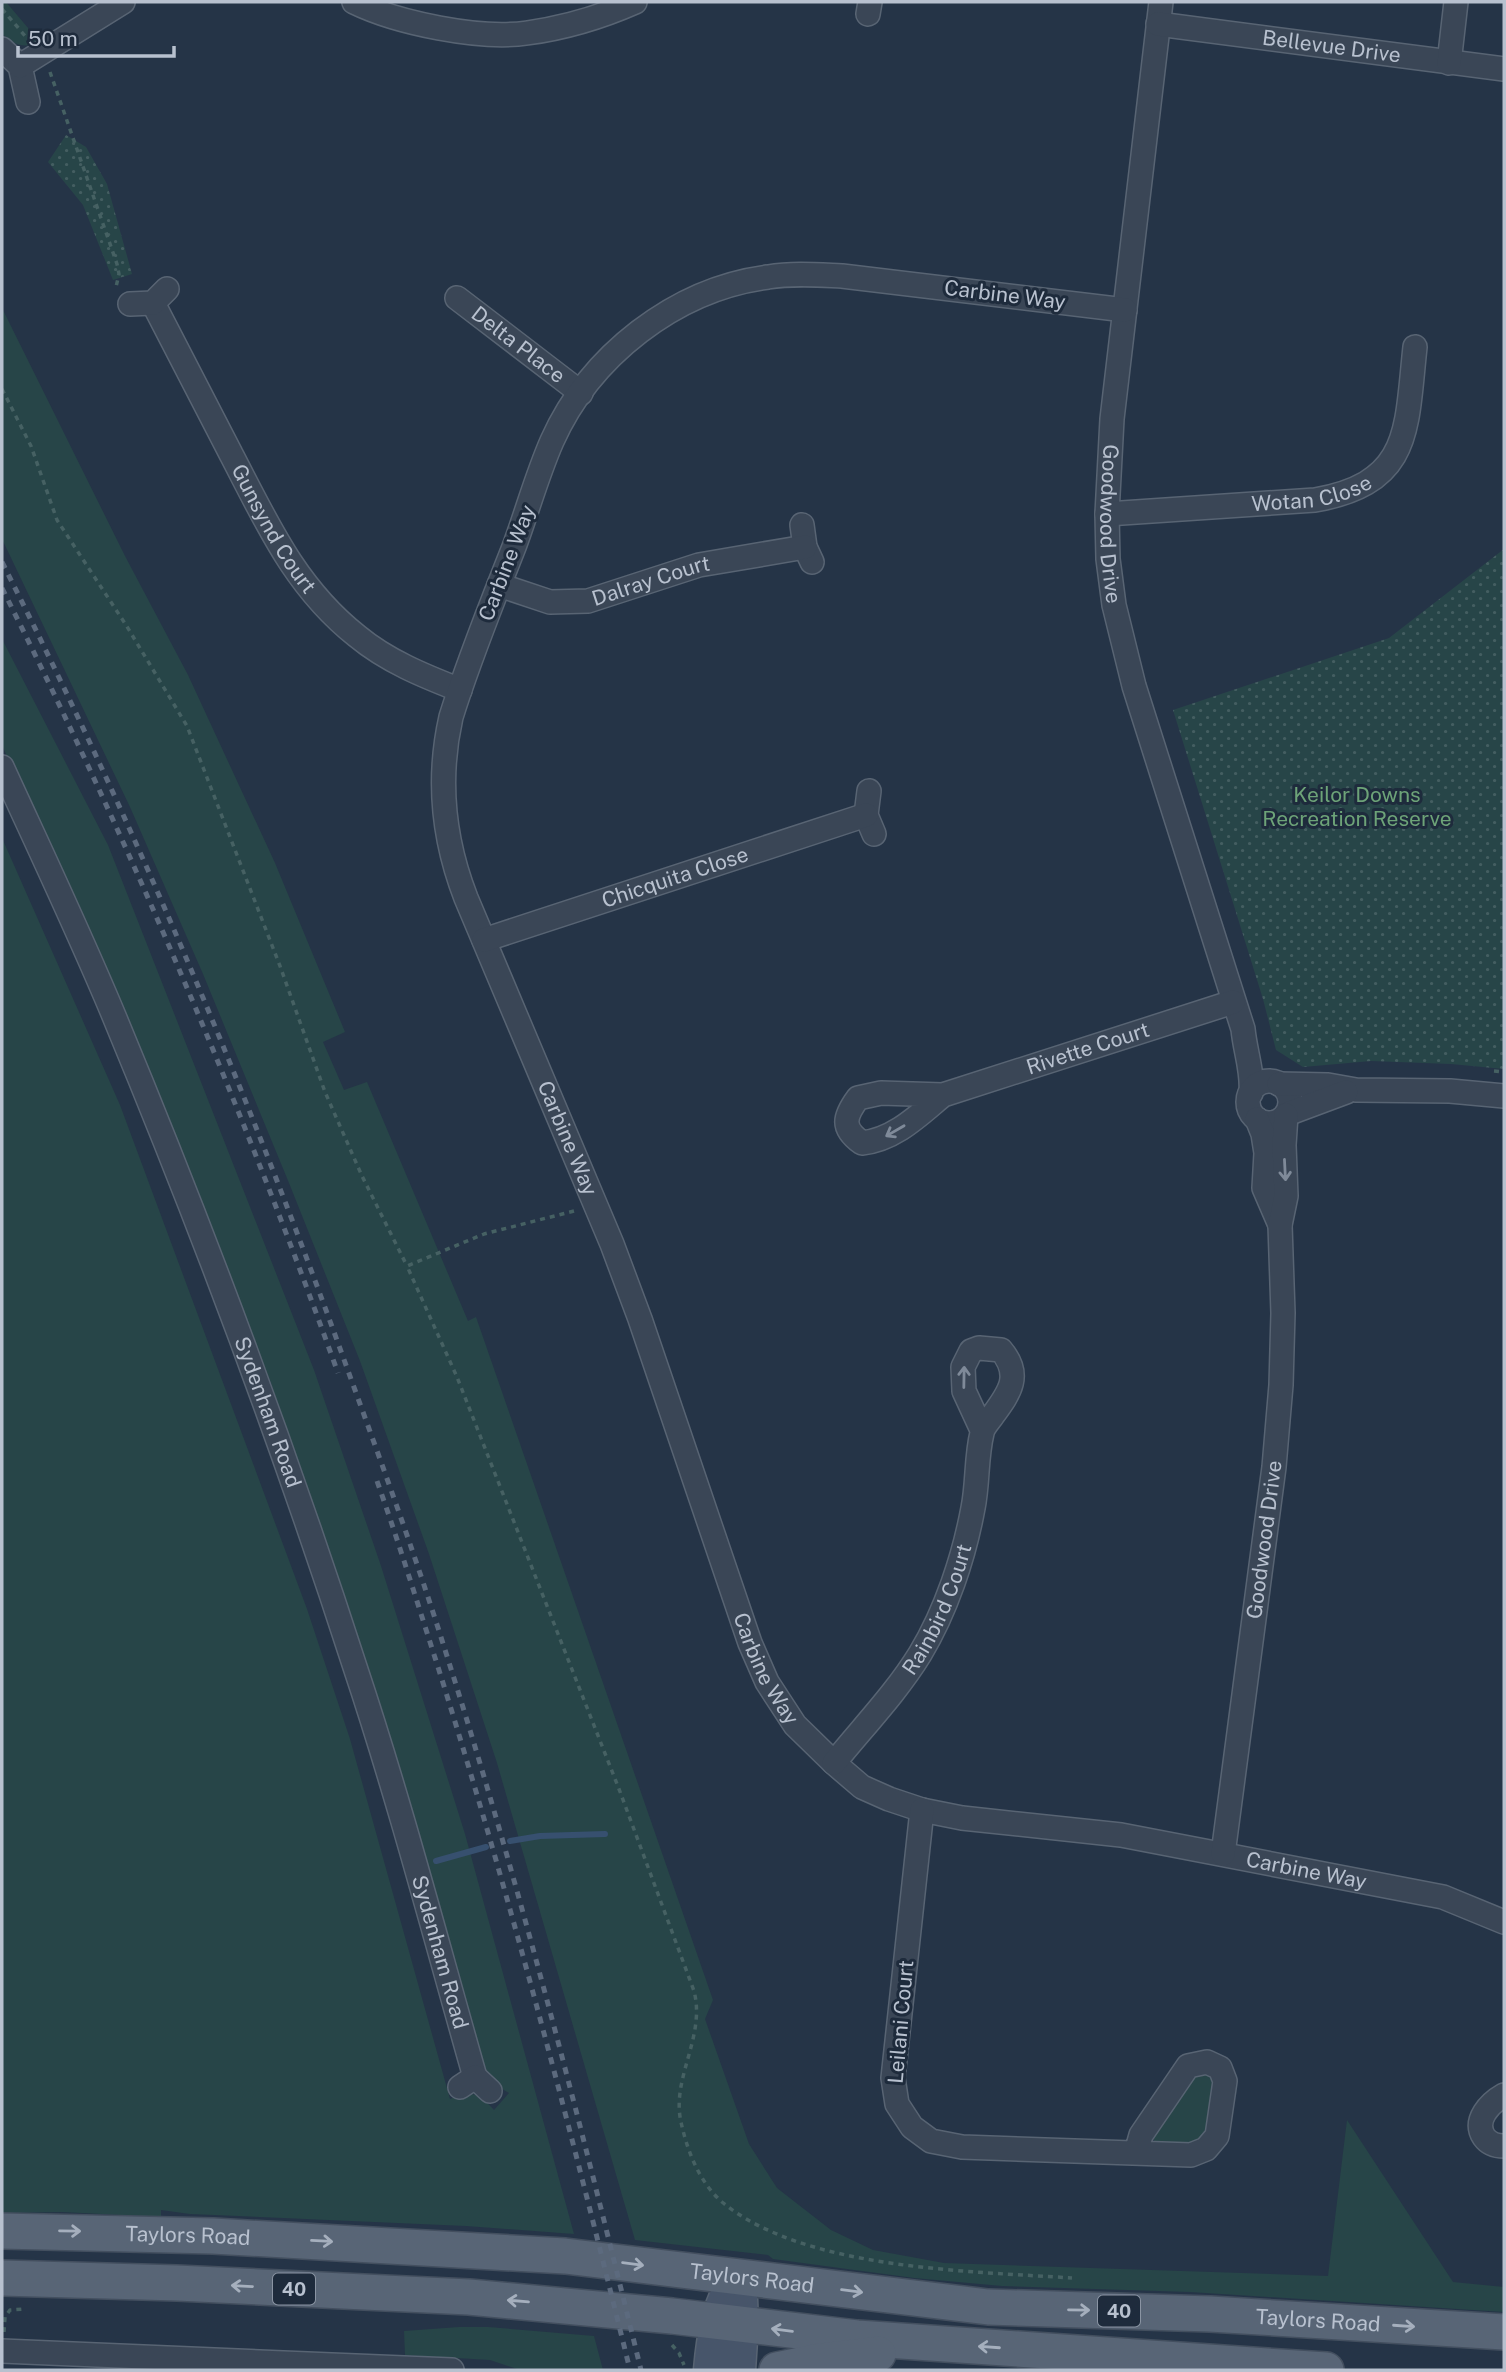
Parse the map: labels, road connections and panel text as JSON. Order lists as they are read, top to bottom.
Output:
{
  "streets": {
    "main road": ["Taylors Road", "40"],
    "street": [
      "Bellevue Drive",
      "Carbine Way",
      "Delta Place",
      "Wotan Close",
      "Goodwood Drive",
      "Gunsynd Court",
      "Dalray Court",
      "Chicquita Close",
      "Rivette Court",
      "Sydenham Road",
      "Rainbird Court",
      "Leilani Court"
    ]
  },
  "crossings": [
    ["Bellevue Drive", "Goodwood Drive"],
    ["Carbine Way", "Delta Place"],
    ["Carbine Way", "Goodwood Drive"],
    ["Carbine Way", "Gunsynd Court"],
    ["Carbine Way", "Dalray Court"],
    ["Carbine Way", "Chicquita Close"],
    ["Carbine Way", "Rainbird Court"],
    ["Carbine Way", "Leilani Court"],
    ["Wotan Close", "Goodwood Drive"],
    ["Goodwood Drive", "Rivette Court"]
  ],
  "parks": ["Keilor Downs Recreation Reserve"],
  "scale_bar": "50 m"
}
